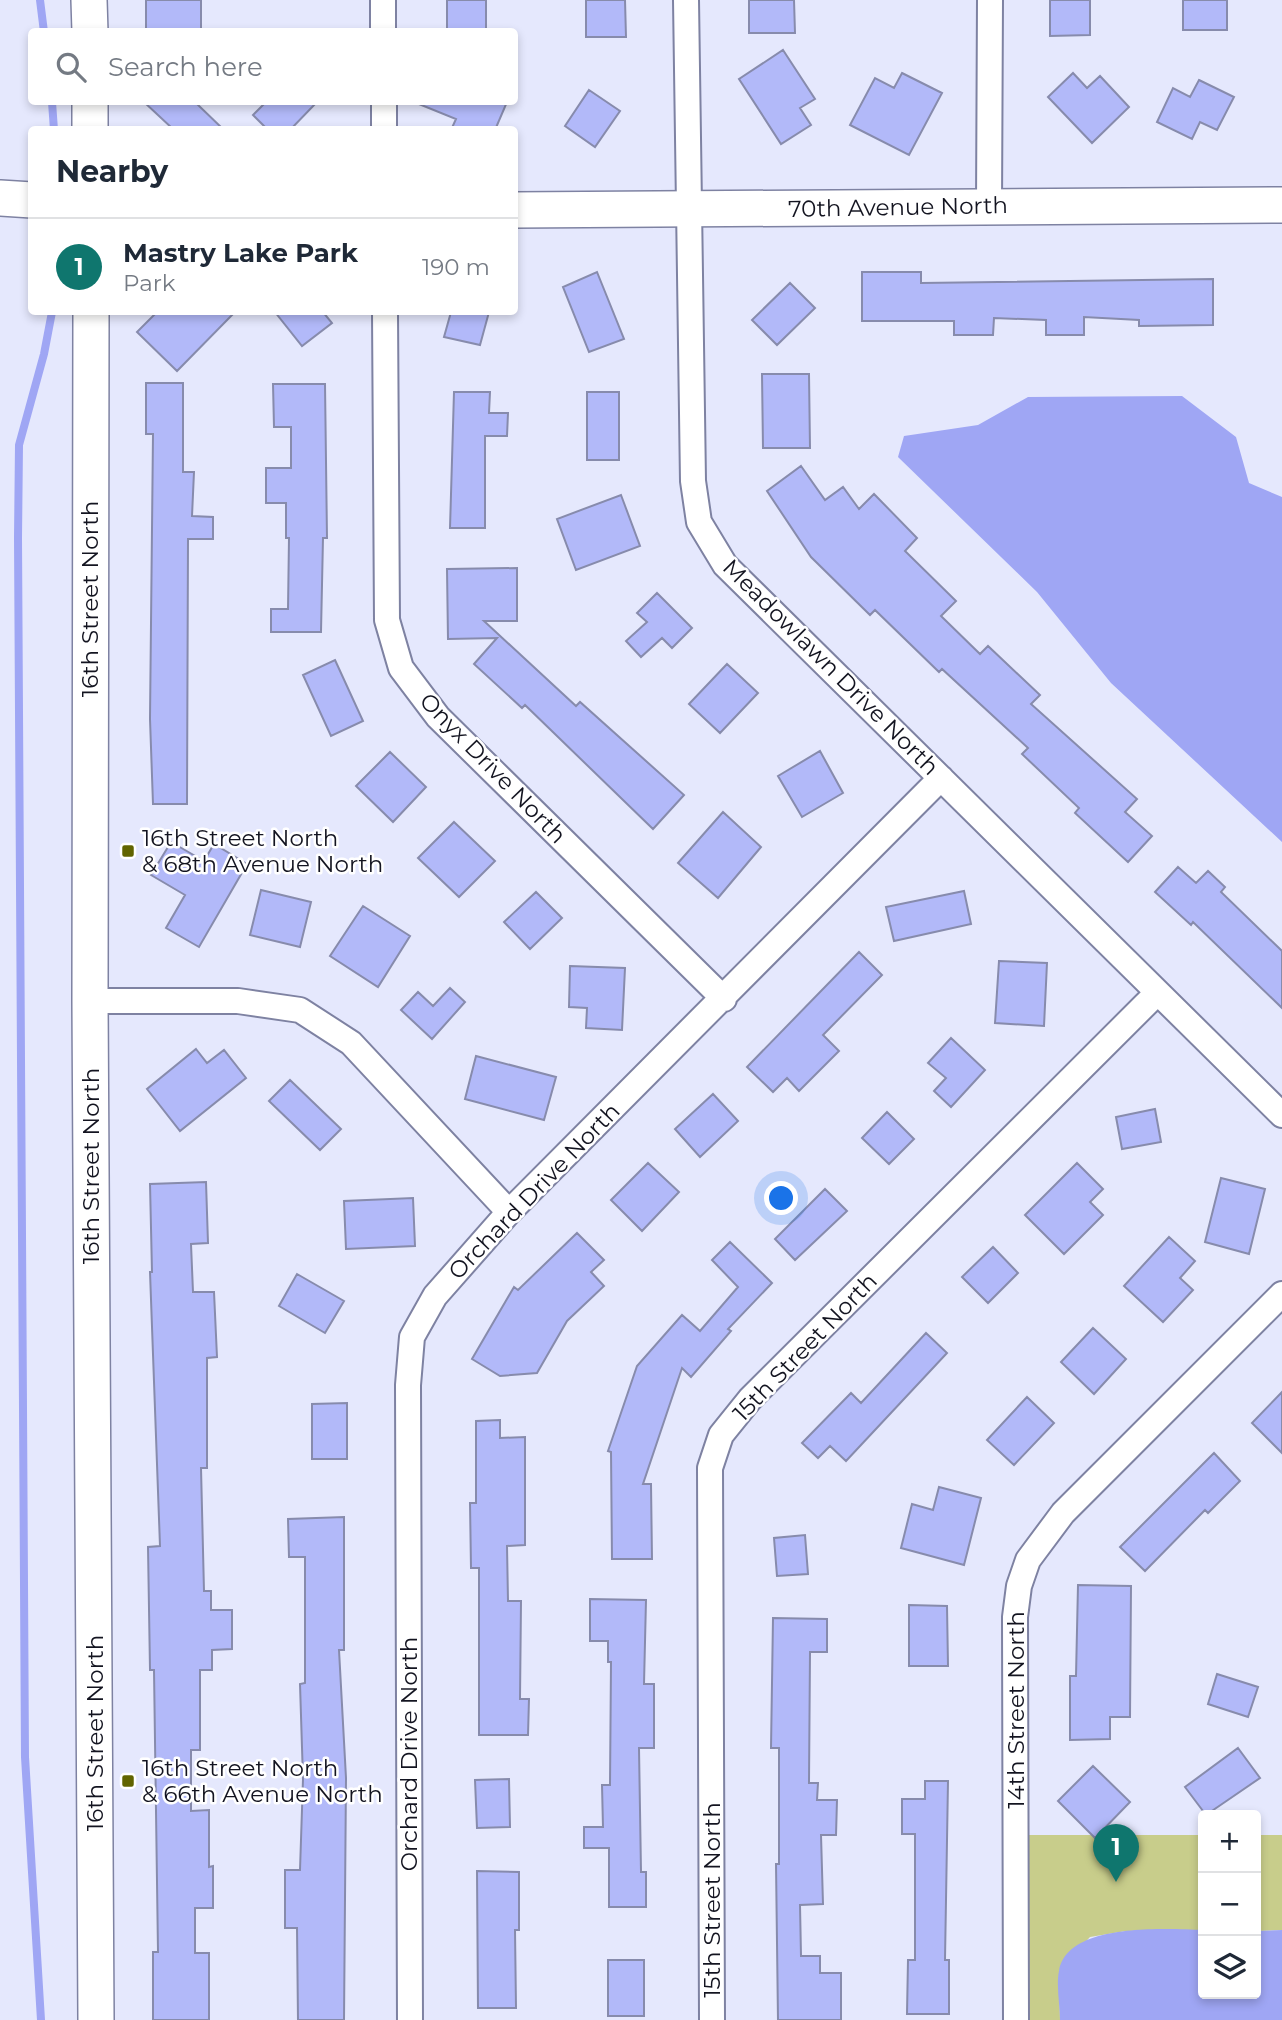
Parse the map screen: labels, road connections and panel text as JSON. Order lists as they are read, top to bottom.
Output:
{
  "streets": {
    "street": [
      "70th Avenue North",
      "16th Street North",
      "Meadowlawn Drive North",
      "Onyx Drive North",
      "Orchard Drive North",
      "15th Street North",
      "14th Street North"
    ]
  },
  "crossings": [
    ["70th Avenue North", "Meadowlawn Drive North"],
    ["Meadowlawn Drive North", "Orchard Drive North"],
    ["Meadowlawn Drive North", "15th Street North"],
    ["Onyx Drive North", "Orchard Drive North"]
  ],
  "places": {
    "transit": ["16th Street North & 68th Avenue North", "16th Street North & 66th Avenue North"]
  },
  "page": {
    "search": "Search here",
    "heading": "Nearby",
    "list": [
      {
        "mark": "1",
        "name": "Mastry Lake Park",
        "note": "Park",
        "value": "190 m"
      }
    ],
    "map_buttons": ["+", "−"],
    "pins": "1"
  }
}
